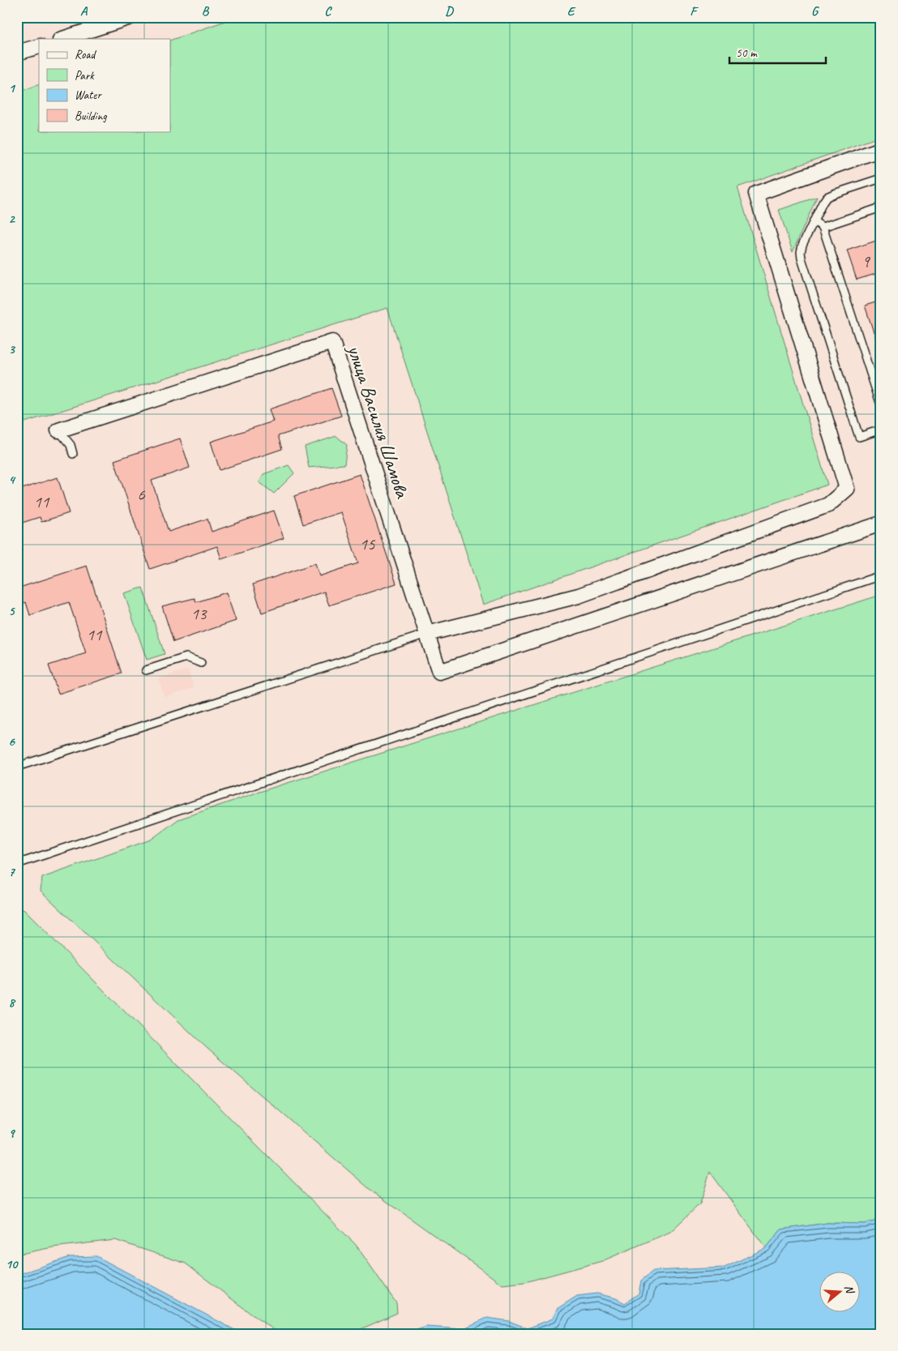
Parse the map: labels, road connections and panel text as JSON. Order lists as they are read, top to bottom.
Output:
{
  "streets": {
    "street": ["улица Василия Шамова"]
  },
  "house_numbers": [
    "9",
    "6",
    "11",
    "15",
    "13",
    "11"
  ],
  "legend": [
    "Road",
    "Park",
    "Water",
    "Building"
  ],
  "scale_bar": "50 m",
  "north": "right",
  "grid": {
    "columns": [
      "A",
      "B",
      "C",
      "D",
      "E",
      "F",
      "G"
    ],
    "rows": [
      "1",
      "2",
      "3",
      "4",
      "5",
      "6",
      "7",
      "8",
      "9",
      "10"
    ]
  }
}
